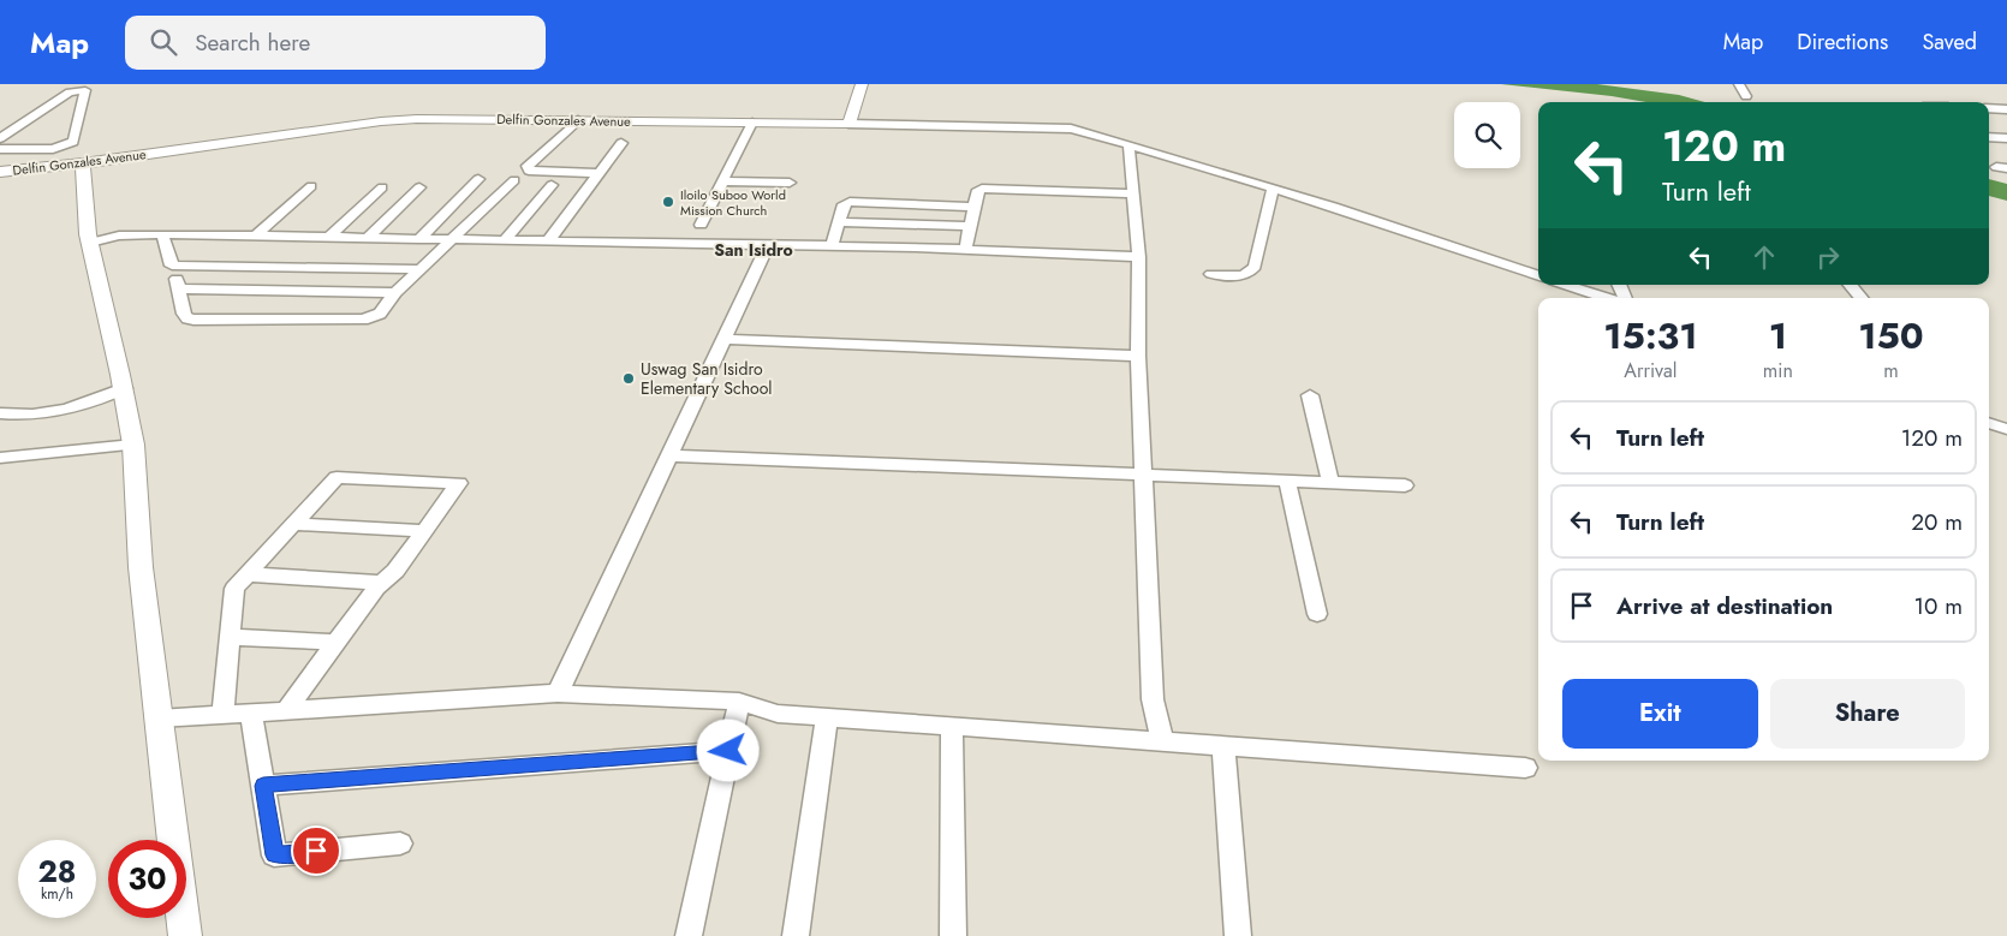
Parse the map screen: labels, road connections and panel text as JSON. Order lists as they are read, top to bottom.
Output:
{
  "streets": {
    "street": ["Delfin Gonzales Avenue"]
  },
  "districts": ["San Isidro"],
  "places": ["Iloilo Suboo World Mission Church", "Uswag San Isidro Elementary School"],
  "page": {
    "header": "Map",
    "search": "Search here",
    "nav": ["Map", "Directions", "Saved"],
    "turn": ["120 m", "Turn left"],
    "eta": [
      "15:31",
      "Arrival",
      "1",
      "min",
      "150",
      "m"
    ],
    "list": [
      {
        "name": "Turn left",
        "value": "120 m"
      },
      {
        "name": "Turn left",
        "value": "20 m"
      },
      {
        "name": "Arrive at destination",
        "value": "10 m"
      }
    ],
    "buttons": ["Exit", "Share"],
    "speed": "28 km/h",
    "limit": "30"
  }
}
